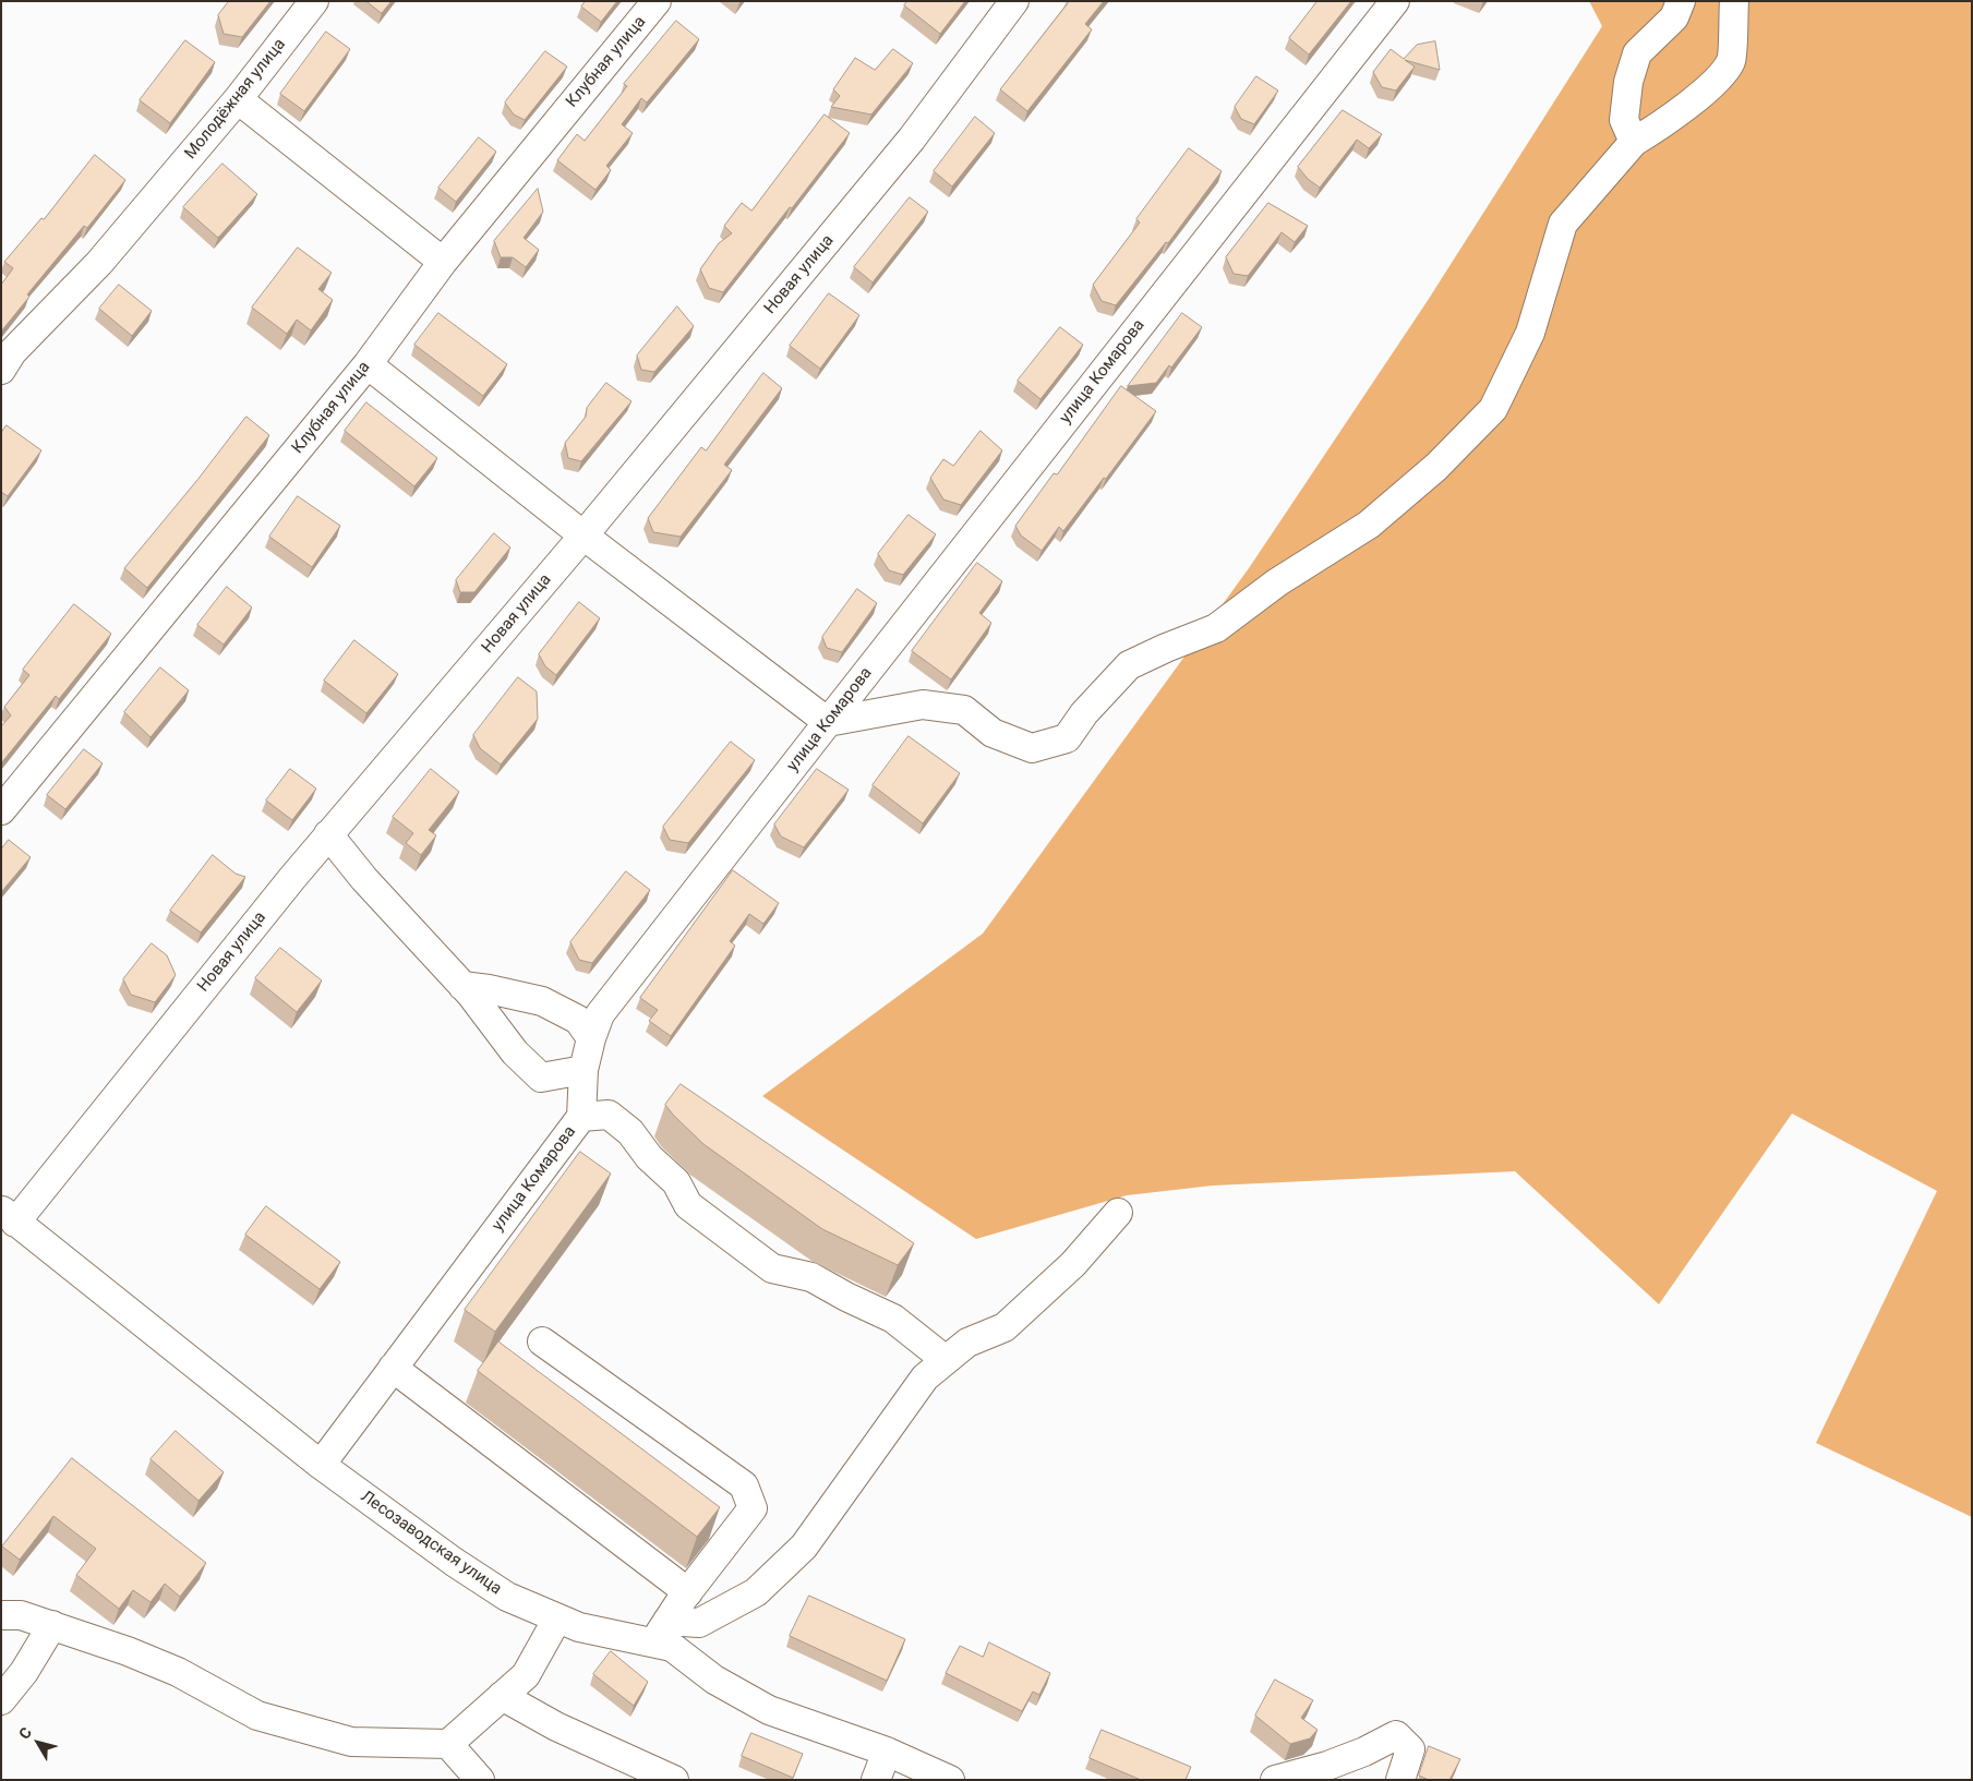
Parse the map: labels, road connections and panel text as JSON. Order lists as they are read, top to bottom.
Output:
{
  "streets": {
    "street": [
      "Клубная улица",
      "Молодёжная улица",
      "Новая улица",
      "улица Комарова",
      "Лесозаводская улица"
    ]
  },
  "crossings": [
    ["Новая улица", "Лесозаводская улица"],
    ["улица Комарова", "Лесозаводская улица"]
  ],
  "north": "top left"
}
